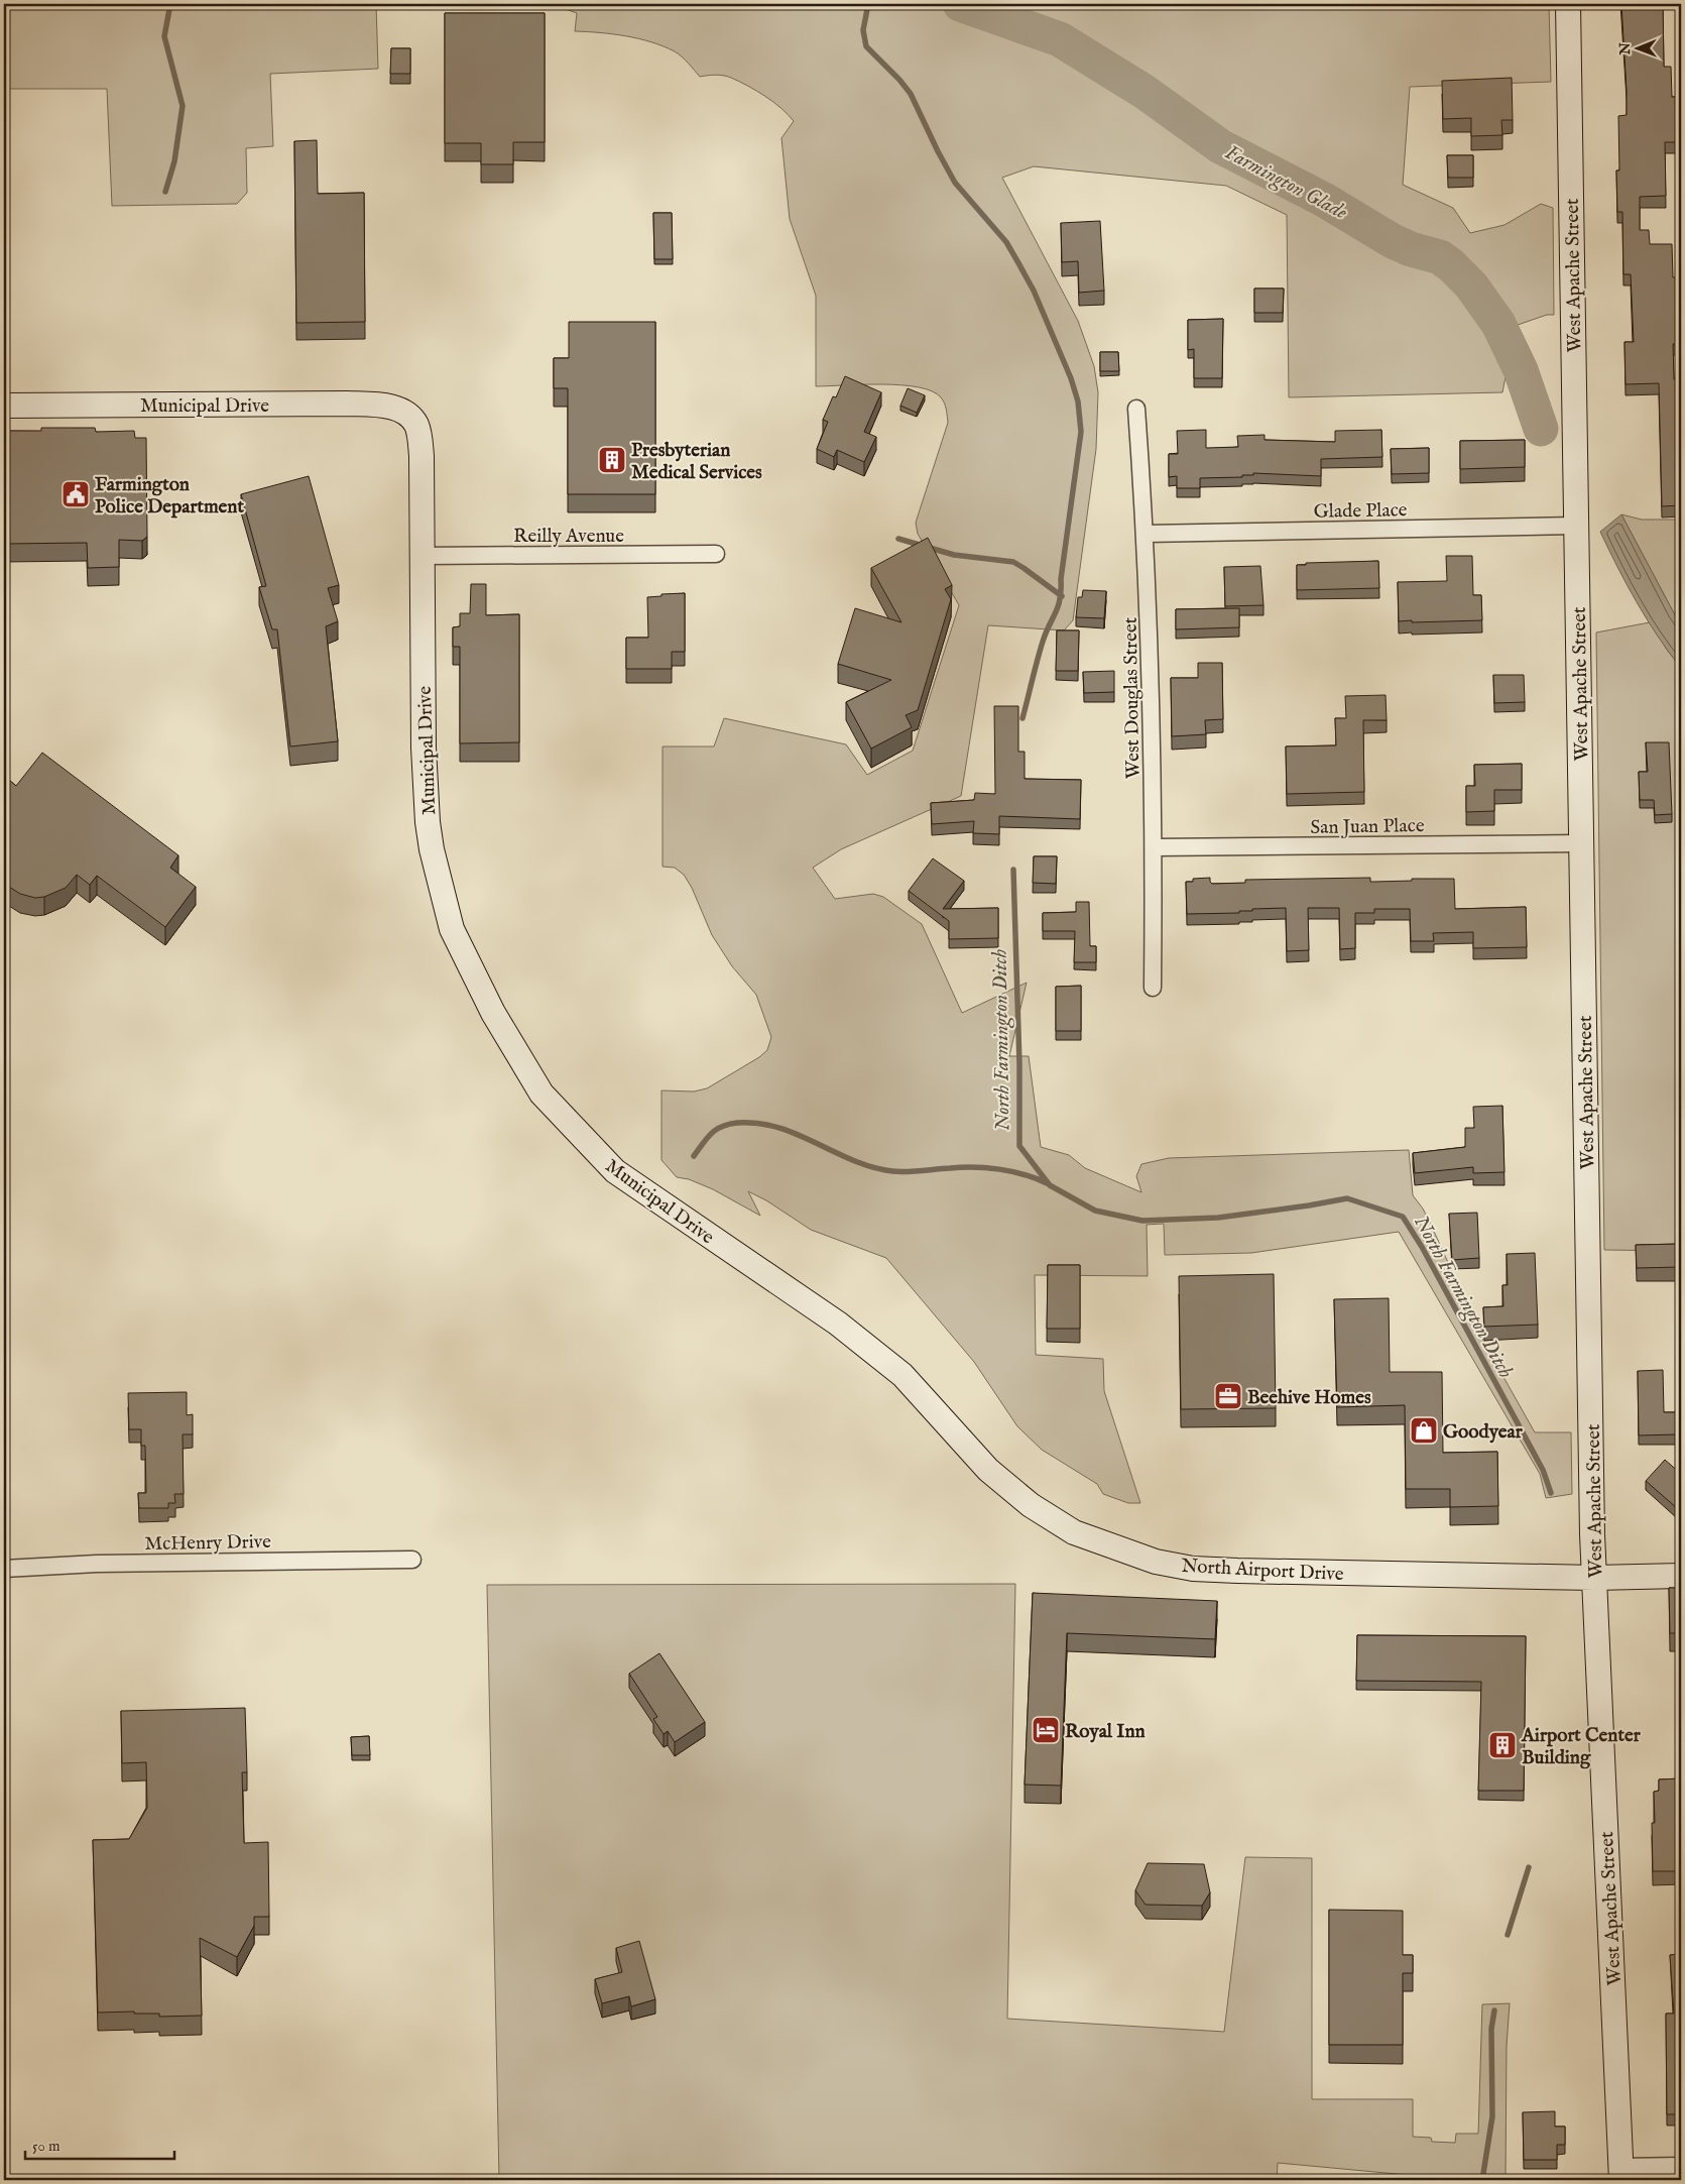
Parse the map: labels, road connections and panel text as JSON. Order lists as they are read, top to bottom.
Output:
{
  "streets": {
    "main road": ["West Apache Street", "Municipal Drive", "North Airport Drive"],
    "street": [
      "Glade Place",
      "Reilly Avenue",
      "West Douglas Street",
      "San Juan Place",
      "McHenry Drive"
    ]
  },
  "crossings": [
    ["West Apache Street", "Glade Place"],
    ["West Apache Street", "San Juan Place"],
    ["West Apache Street", "North Airport Drive"],
    ["Municipal Drive", "Reilly Avenue"],
    ["Municipal Drive", "North Airport Drive"],
    ["Glade Place", "West Douglas Street"],
    ["West Douglas Street", "San Juan Place"]
  ],
  "water": ["Farmington Glade", "North Farmington Ditch"],
  "places": {
    "building": ["Presbyterian Medical Services", "Airport Center Building"],
    "public building": ["Farmington Police Department"],
    "office": ["Beehive Homes"],
    "shop": ["Goodyear"],
    "hotel": ["Royal Inn"]
  },
  "scale_bar": "50 m",
  "north": "left"
}
